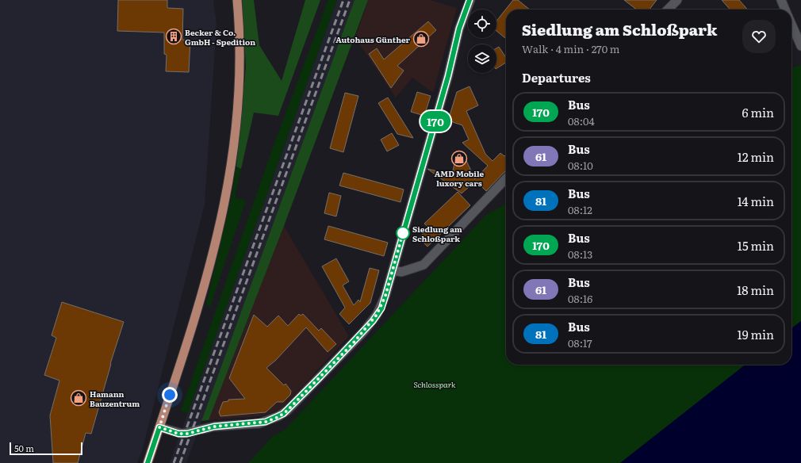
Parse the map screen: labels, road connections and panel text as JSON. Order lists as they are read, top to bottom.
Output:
{
  "parks": ["Schlosspark"],
  "places": {
    "building": ["Becker & Co. GmbH - Spedition"],
    "shop": ["Autohaus Günther", "AMD Mobile luxory cars", "Hamann Bauzentrum"],
    "other": ["Siedlung am Schloßpark"]
  },
  "lines": ["bus line 170"],
  "scale_bar": "50 m",
  "page": {
    "on_map": "170",
    "heading": [
      ["Siedlung am Schloßpark", "Walk · 4 min · 270 m"],
      "Departures"
    ],
    "list": [
      {
        "mark": "170",
        "name": "Bus",
        "note": "08:04",
        "value": "6 min"
      },
      {
        "mark": "61",
        "name": "Bus",
        "note": "08:10",
        "value": "12 min"
      },
      {
        "mark": "81",
        "name": "Bus",
        "note": "08:12",
        "value": "14 min"
      },
      {
        "mark": "170",
        "name": "Bus",
        "note": "08:13",
        "value": "15 min"
      },
      {
        "mark": "61",
        "name": "Bus",
        "note": "08:16",
        "value": "18 min"
      },
      {
        "mark": "81",
        "name": "Bus",
        "note": "08:17",
        "value": "19 min"
      }
    ],
    "scale": "50 m"
  }
}
